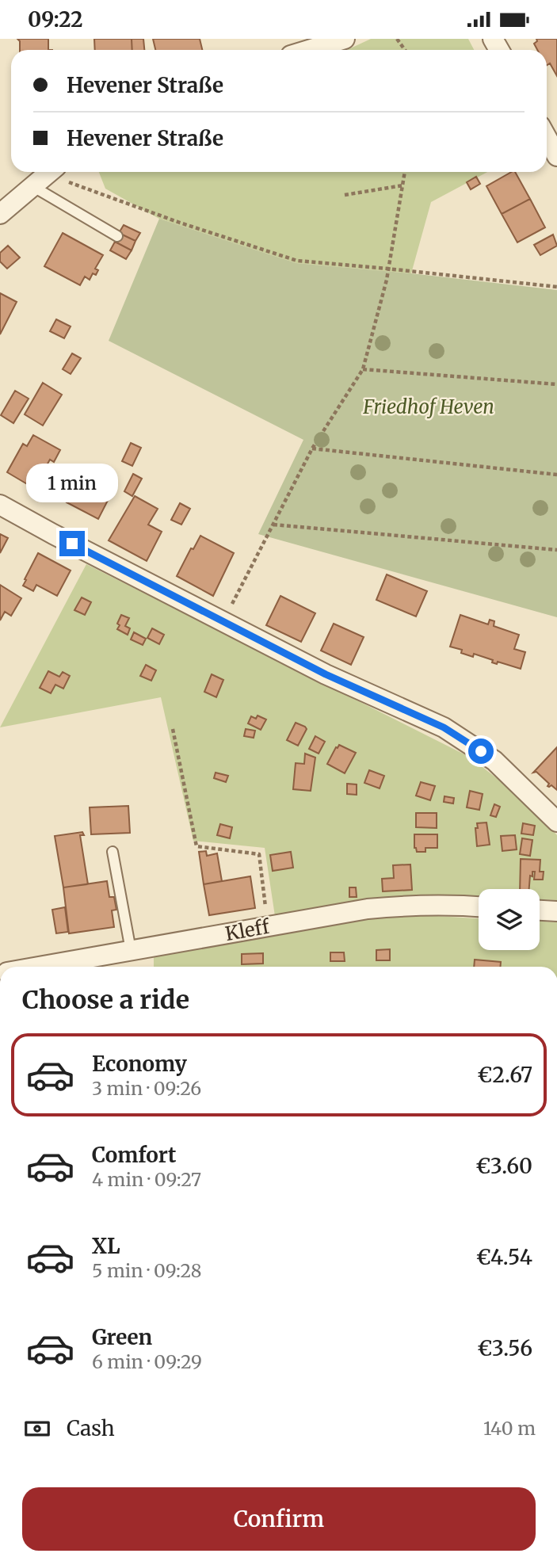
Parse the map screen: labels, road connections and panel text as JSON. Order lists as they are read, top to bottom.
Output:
{
  "streets": {
    "street": ["Kleff"]
  },
  "parks": ["Friedhof Heven"],
  "page": {
    "status": "09:22",
    "banner": ["Hevener Straße", "Hevener Straße"],
    "bubble": "1 min",
    "heading": "Choose a ride",
    "list": [
      {
        "name": "Economy",
        "note": "3 min · 09:26",
        "value": "€2.67"
      },
      {
        "name": "Comfort",
        "note": "4 min · 09:27",
        "value": "€3.60"
      },
      {
        "name": "XL",
        "note": "5 min · 09:28",
        "value": "€4.54"
      },
      {
        "name": "Green",
        "note": "6 min · 09:29",
        "value": "€3.56"
      }
    ],
    "pay": ["Cash", "140 m"],
    "buttons": "Confirm"
  }
}
